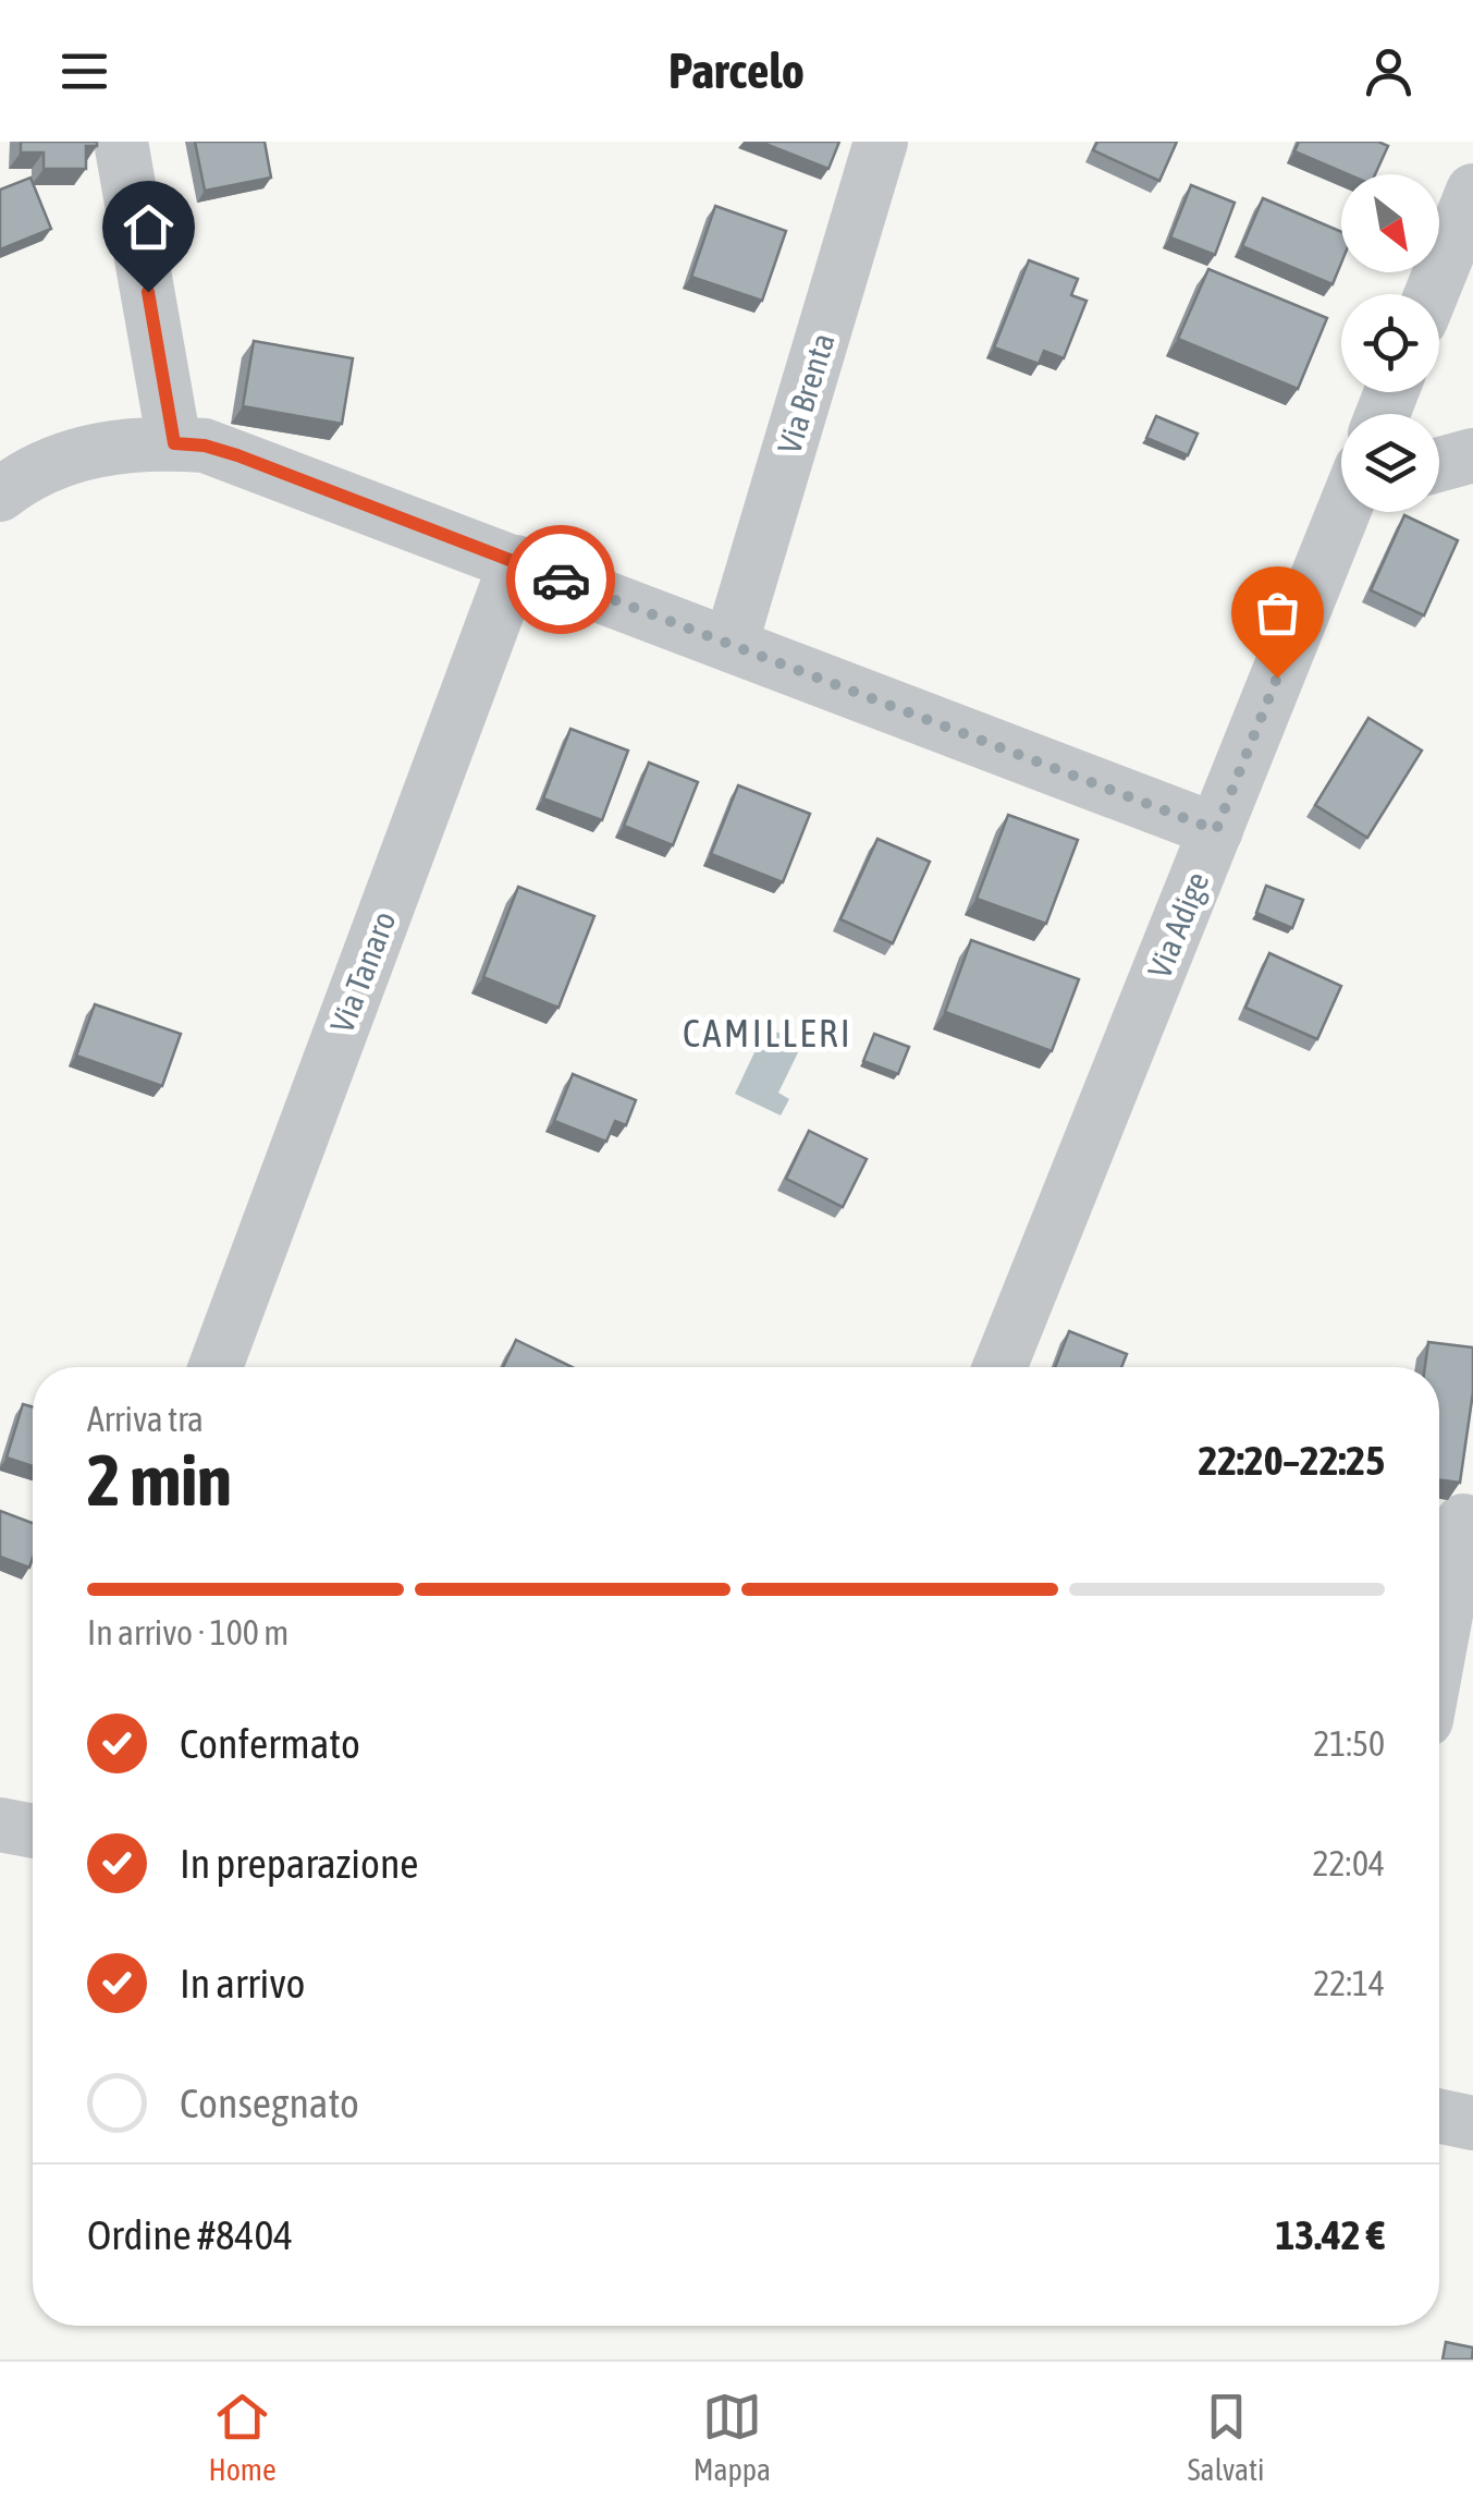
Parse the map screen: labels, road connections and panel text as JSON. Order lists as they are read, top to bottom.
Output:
{
  "streets": {
    "street": ["Via Brenta", "Via Adige", "Via Tanaro"]
  },
  "districts": ["CAMILLERI"],
  "north": "bottom right",
  "page": {
    "header": "Parcelo",
    "heading": ["2 min", "Arriva tra", "22:20–22:25"],
    "panel": ["Ordine #8404", "13.42 €"],
    "bar": "In arrivo · 100 m",
    "list": [
      ["Confermato", "21:50"],
      ["In preparazione", "22:04"],
      ["In arrivo", "22:14"],
      "Consegnato"
    ],
    "tabs": ["Home", "Mappa", "Salvati"]
  }
}
